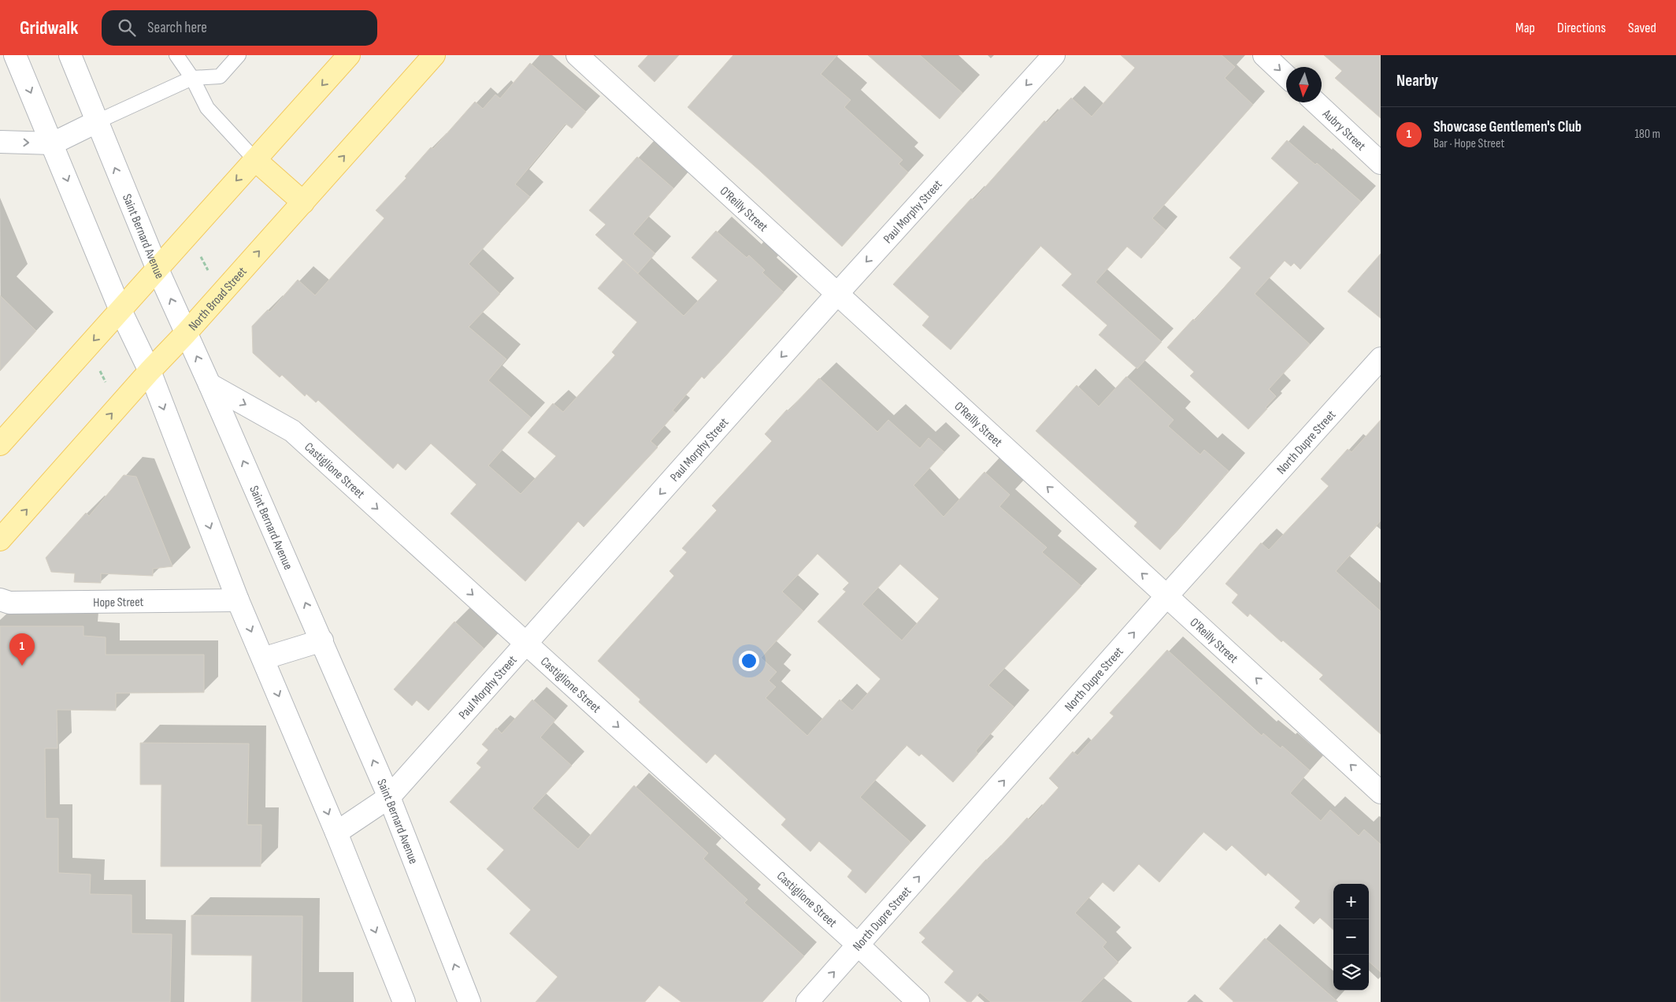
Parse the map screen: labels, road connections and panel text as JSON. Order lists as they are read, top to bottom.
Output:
{
  "streets": {
    "main road": ["North Broad Street"],
    "street": [
      "Aubry Street",
      "O'Reilly Street",
      "Paul Morphy Street",
      "Saint Bernard Avenue",
      "North Dupre Street",
      "Castiglione Street",
      "Hope Street"
    ]
  },
  "crossings": [
    ["O'Reilly Street", "Paul Morphy Street"],
    ["O'Reilly Street", "North Dupre Street"],
    ["Paul Morphy Street", "Saint Bernard Avenue"],
    ["Paul Morphy Street", "Castiglione Street"],
    ["Saint Bernard Avenue", "North Broad Street"],
    ["Saint Bernard Avenue", "Castiglione Street"],
    ["North Dupre Street", "Castiglione Street"]
  ],
  "one_way": [
    "O'Reilly Street",
    "Paul Morphy Street",
    "North Dupre Street",
    "Castiglione Street"
  ],
  "north": "bottom",
  "page": {
    "header": "Gridwalk",
    "search": "Search here",
    "nav": ["Map", "Directions", "Saved"],
    "heading": "Nearby",
    "list": [
      {
        "mark": "1",
        "name": "Showcase Gentlemen's Club",
        "note": "Bar · Hope Street",
        "value": "180 m"
      }
    ],
    "pins": "1",
    "map_buttons": ["+", "−"]
  }
}
